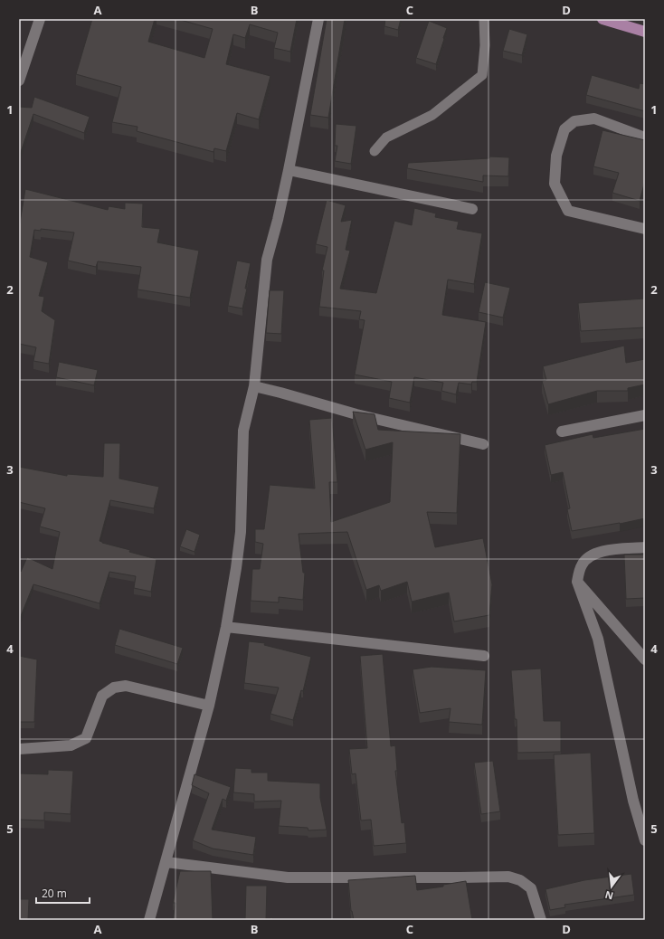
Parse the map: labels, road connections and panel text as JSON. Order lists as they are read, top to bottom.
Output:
{
  "scale_bar": "20 m",
  "north": "bottom",
  "grid": {
    "columns": [
      "A",
      "B",
      "C",
      "D"
    ],
    "rows": [
      "1",
      "2",
      "3",
      "4",
      "5"
    ]
  }
}
